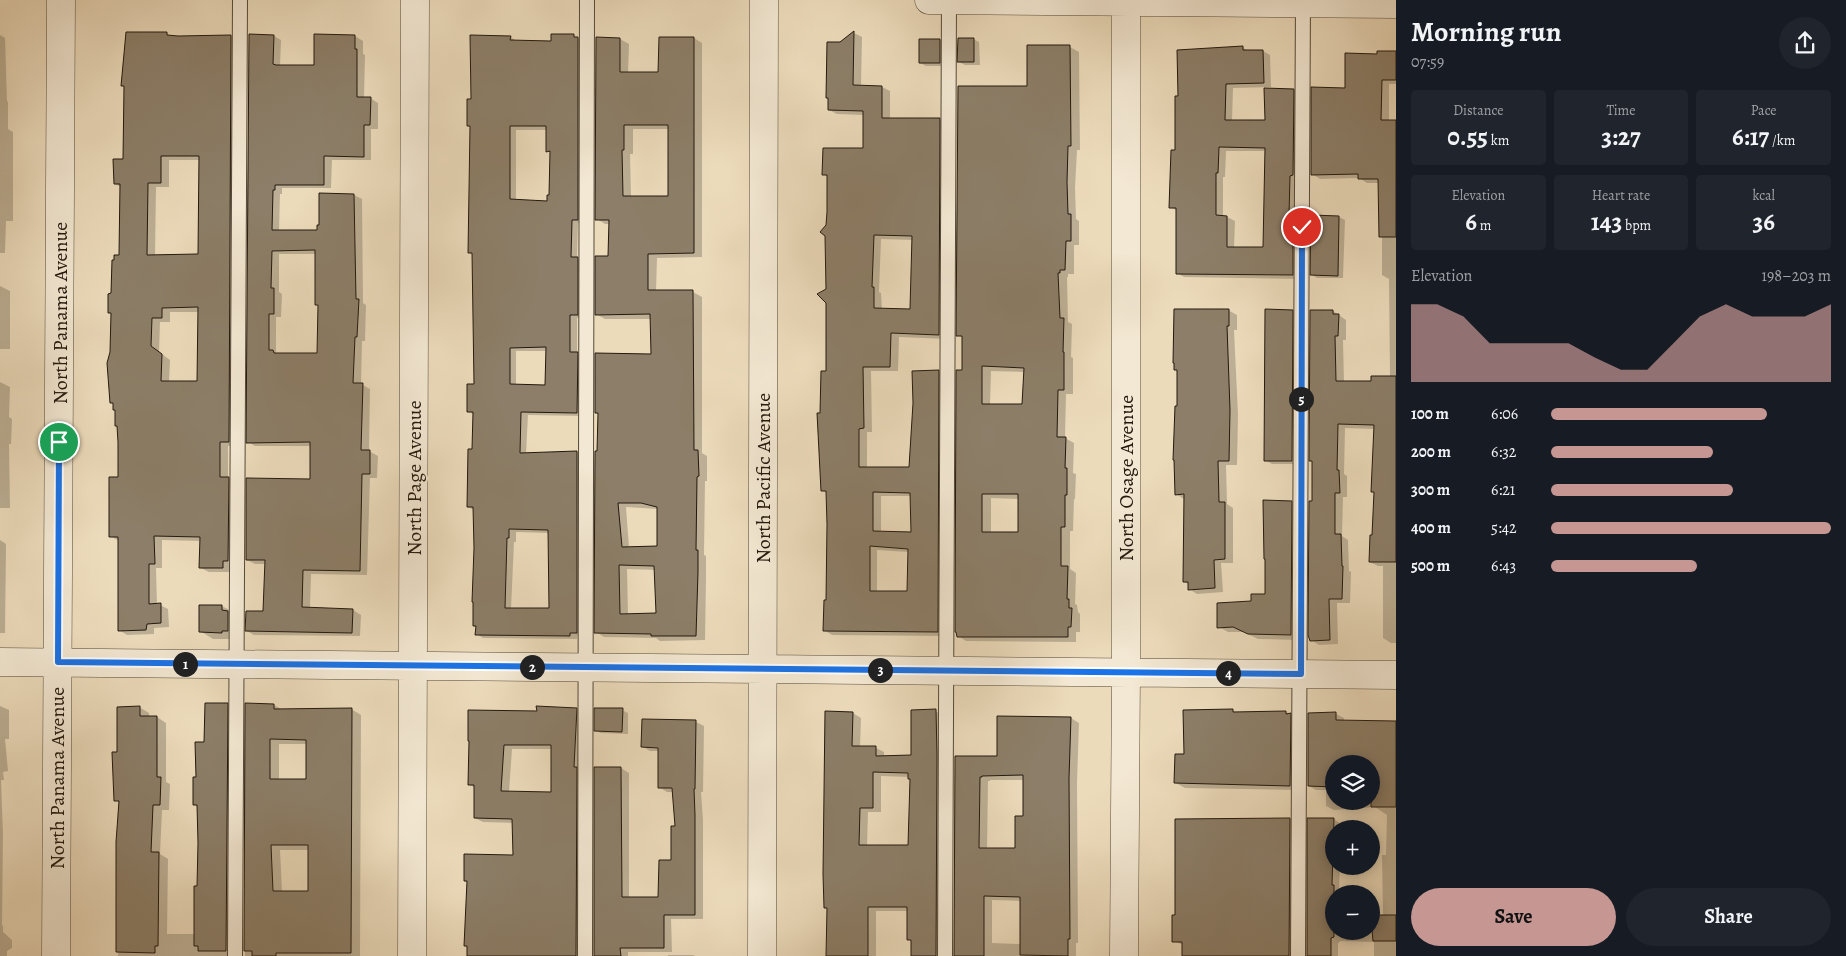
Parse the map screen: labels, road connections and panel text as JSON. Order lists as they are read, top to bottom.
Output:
{
  "streets": {
    "street": [
      "North Panama Avenue",
      "North Page Avenue",
      "North Pacific Avenue",
      "North Osage Avenue"
    ]
  },
  "page": {
    "heading": ["Morning run", "07:59"],
    "stats": [
      ["Distance", "0.55 km"],
      ["Time", "3:27"],
      ["Pace", "6:17 /km"],
      ["Elevation", "6 m"],
      ["Heart rate", "143 bpm"],
      ["kcal", "36"]
    ],
    "chart": ["Elevation", "198–203 m"],
    "pins": [
      "5",
      "1",
      "2",
      "3",
      "4"
    ],
    "list": [
      {
        "name": "100 m",
        "note": "6:06"
      },
      {
        "name": "200 m",
        "note": "6:32"
      },
      {
        "name": "300 m",
        "note": "6:21"
      },
      {
        "name": "400 m",
        "note": "5:42"
      },
      {
        "name": "500 m",
        "note": "6:43"
      }
    ],
    "map_buttons": ["+", "−"],
    "buttons": ["Save", "Share"]
  }
}
